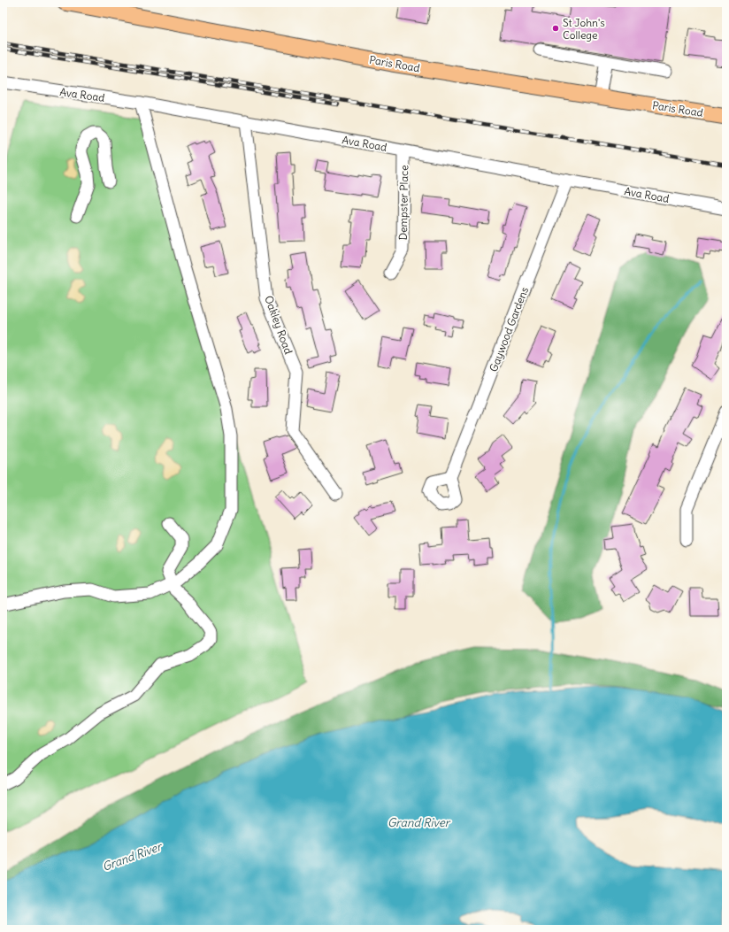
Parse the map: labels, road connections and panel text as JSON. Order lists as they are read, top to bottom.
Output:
{
  "streets": {
    "main road": ["Paris Road"],
    "street": [
      "Ava Road",
      "Dempster Place",
      "Oakley Road",
      "Gaywood Gardens"
    ]
  },
  "crossings": [
    ["Ava Road", "Dempster Place"],
    ["Ava Road", "Oakley Road"],
    ["Ava Road", "Gaywood Gardens"]
  ],
  "water": ["Grand River"],
  "places": ["St John's College"]
}
